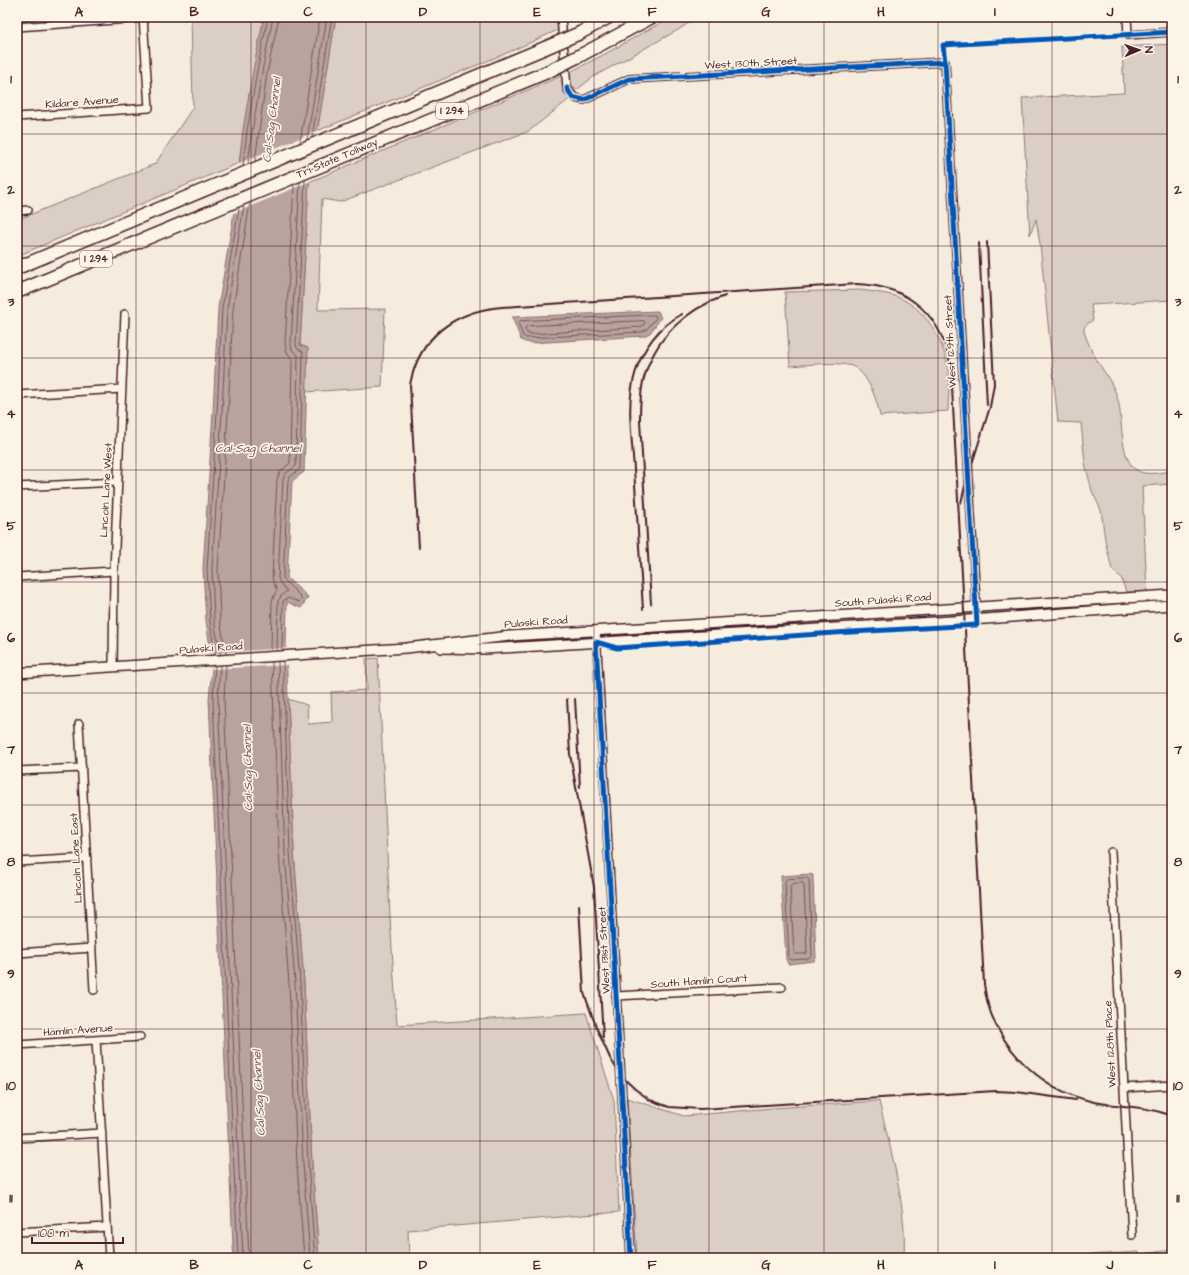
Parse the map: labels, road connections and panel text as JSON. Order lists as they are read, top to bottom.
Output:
{
  "streets": {
    "highway": ["I 294", "Tri-State Tollway"],
    "main road": ["South Pulaski Road", "Pulaski Road"],
    "street": [
      "West 130th Street",
      "Kildare Avenue",
      "West 129th Street",
      "Lincoln Lane West",
      "Lincoln Lane East",
      "West 131st Street",
      "South Hamlin Court",
      "Hamlin Avenue",
      "West 128th Place"
    ]
  },
  "crossings": [
    ["West 130th Street", "West 129th Street"],
    ["West 129th Street", "South Pulaski Road"],
    ["Lincoln Lane West", "Pulaski Road"],
    ["South Pulaski Road", "Pulaski Road"],
    ["South Pulaski Road", "West 131st Street"],
    ["Pulaski Road", "West 131st Street"],
    ["West 131st Street", "South Hamlin Court"]
  ],
  "water": ["Cal-Sag Channel"],
  "scale_bar": "100 m",
  "north": "right",
  "grid": {
    "columns": [
      "A",
      "B",
      "C",
      "D",
      "E",
      "F",
      "G",
      "H",
      "I",
      "J"
    ],
    "rows": [
      "1",
      "2",
      "3",
      "4",
      "5",
      "6",
      "7",
      "8",
      "9",
      "10",
      "11"
    ]
  }
}
